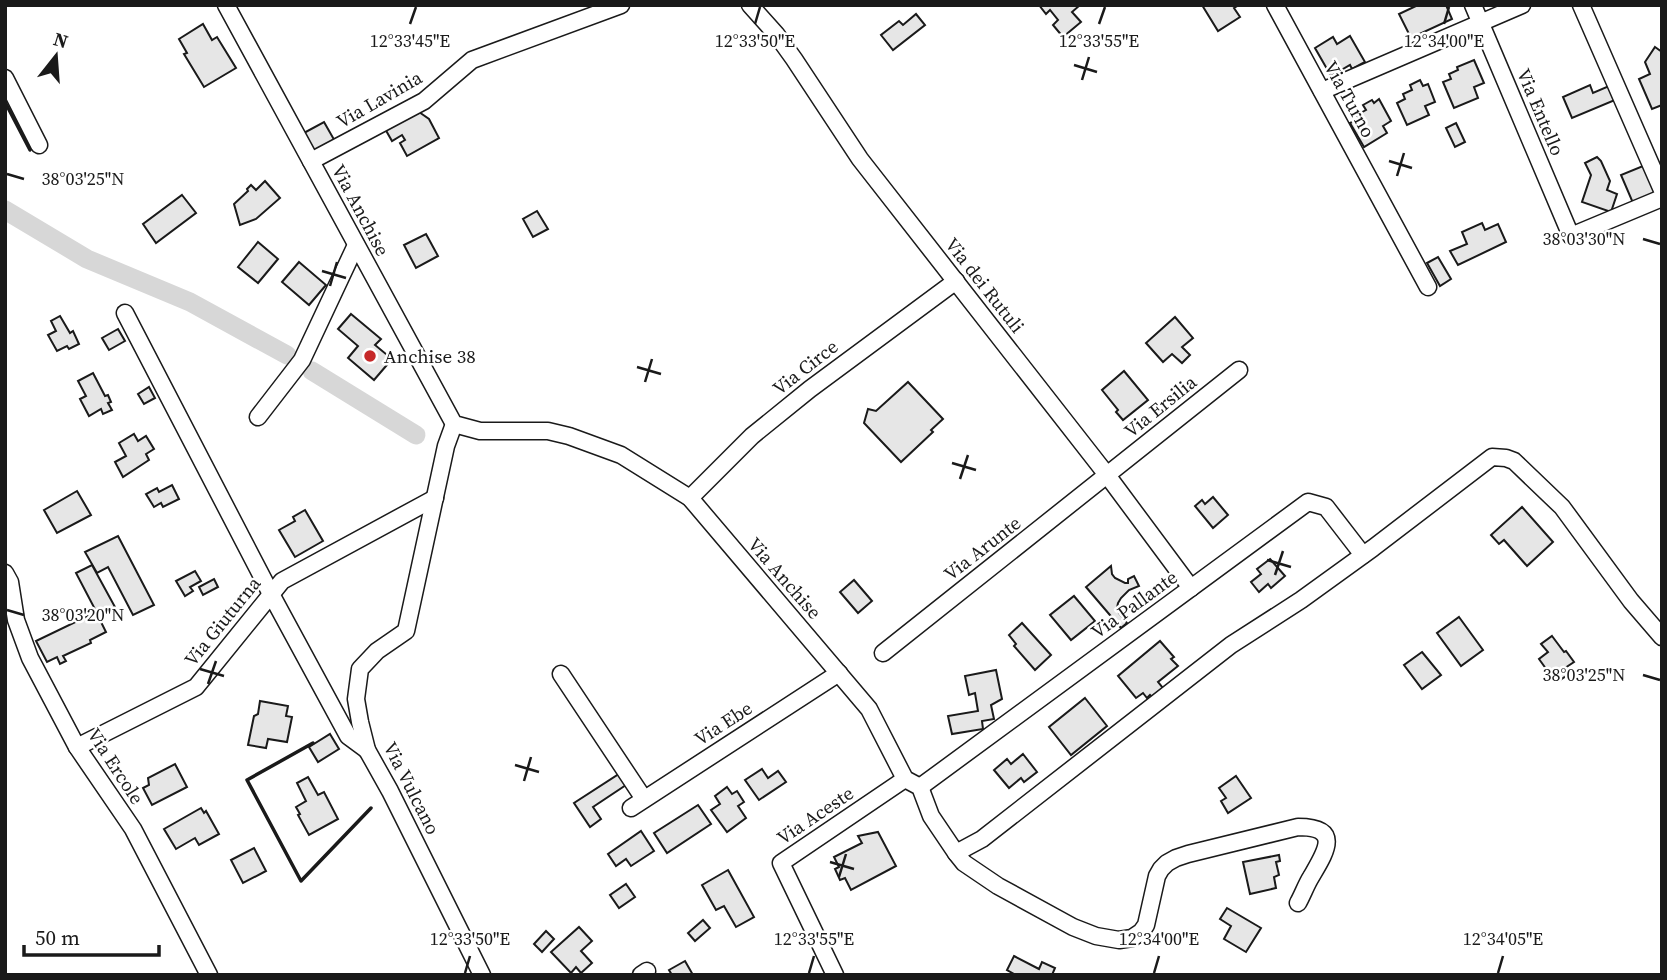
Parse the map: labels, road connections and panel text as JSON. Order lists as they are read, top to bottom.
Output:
{
  "streets": {
    "street": [
      "Via Lavinia",
      "Via Turno",
      "Via Entello",
      "Via Anchise",
      "Via dei Rutuli",
      "Via Circe",
      "Via Ersilia",
      "Via Arunte",
      "Via Pallante",
      "Via Giuturna",
      "Via Ebe",
      "Via Ercole",
      "Via Vulcano",
      "Via Aceste"
    ]
  },
  "crossings": [
    ["Via Lavinia", "Via Anchise"],
    ["Via Anchise", "Via Circe"],
    ["Via Anchise", "Via Ebe"],
    ["Via Anchise", "Via Vulcano"],
    ["Via Anchise", "Via Aceste"],
    ["Via dei Rutuli", "Via Circe"],
    ["Via dei Rutuli", "Via Ersilia"],
    ["Via dei Rutuli", "Via Arunte"],
    ["Via dei Rutuli", "Via Pallante"],
    ["Via Ersilia", "Via Arunte"],
    ["Via Giuturna", "Via Ercole"],
    ["Via Giuturna", "Via Vulcano"]
  ],
  "places": ["Anchise 38"],
  "scale_bar": "50 m",
  "north": "top",
  "coordinates": [
    "12°33'45\"E",
    "12°33'50\"E",
    "12°33'55\"E",
    "12°34'00\"E",
    "38°03'25\"N",
    "38°03'30\"N",
    "38°03'20\"N",
    "12°34'05\"E"
  ]
}
